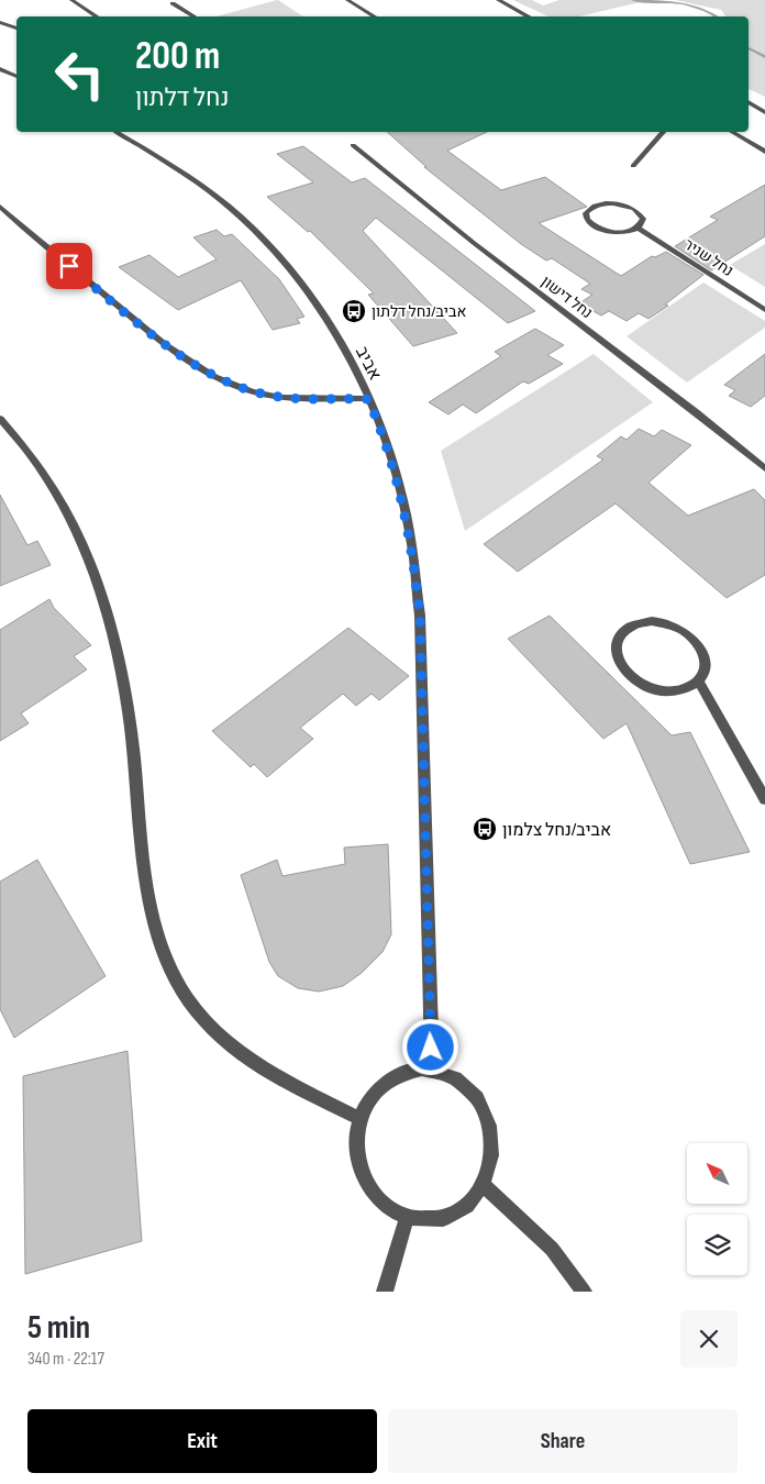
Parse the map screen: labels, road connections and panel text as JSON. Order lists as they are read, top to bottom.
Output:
{
  "streets": {
    "street": ["נחל שניר", "נחל דישון", "אביב"]
  },
  "places": {
    "bus stop": ["אביב/נחל דלתון", "אביב/נחל צלמון"]
  },
  "north": "top left",
  "page": {
    "turn": ["200 m", "נחל דלתון"],
    "heading": ["5 min", "340 m · 22:17"],
    "buttons": ["Exit", "Share"]
  }
}
